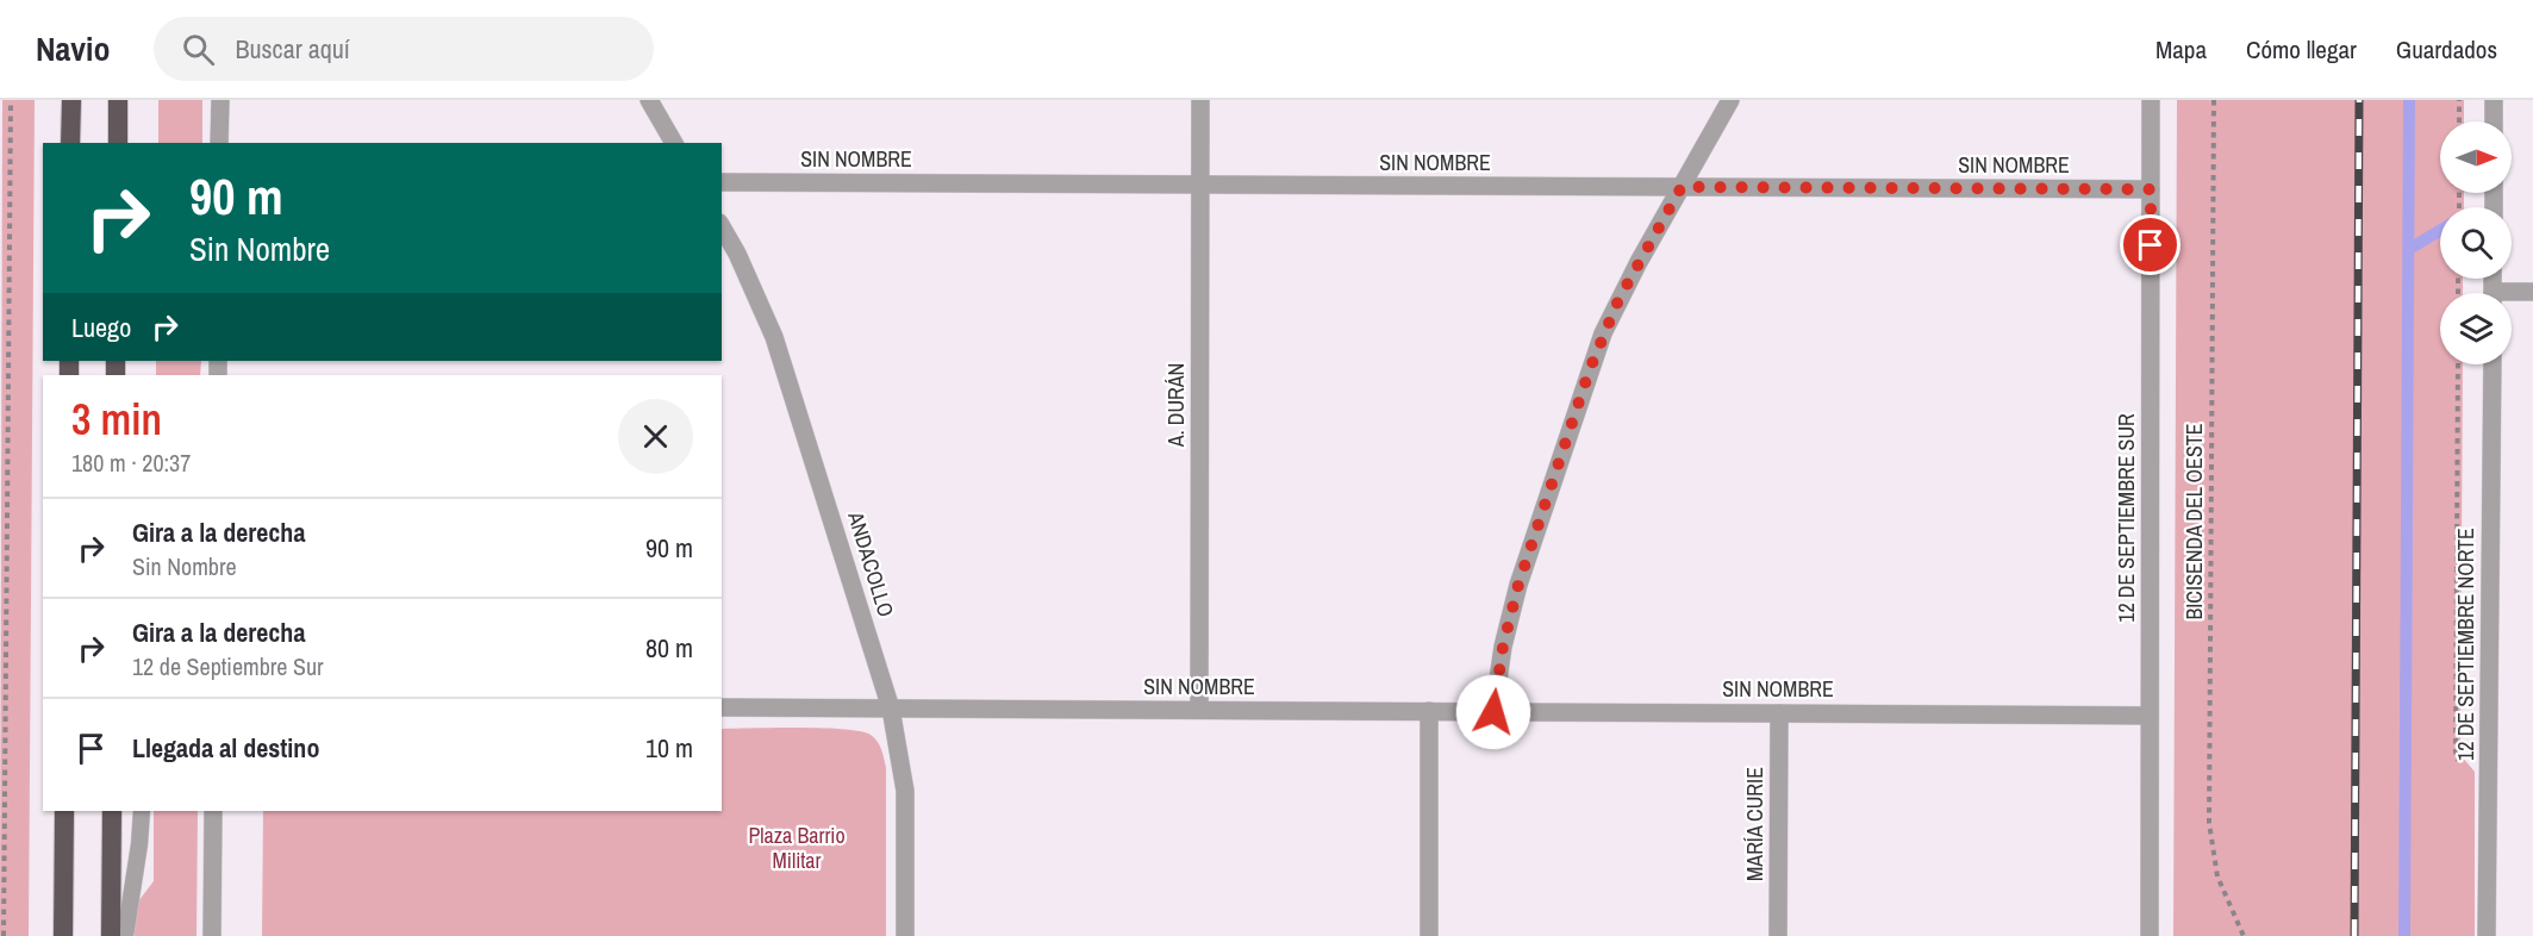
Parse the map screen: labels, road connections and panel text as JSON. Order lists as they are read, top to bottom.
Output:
{
  "streets": {
    "street": [
      "SIN NOMBRE",
      "A. DURÁN",
      "12 DE SEPTIEMBRE SUR",
      "ANDACOLLO",
      "12 DE SEPTIEMBRE NORTE",
      "MARÍA CURIE"
    ],
    "path": ["BICISENDA DEL OESTE"]
  },
  "crossings": [
    ["SIN NOMBRE", "A. DURÁN"],
    ["SIN NOMBRE", "12 DE SEPTIEMBRE SUR"],
    ["SIN NOMBRE", "ANDACOLLO"],
    ["SIN NOMBRE", "MARÍA CURIE"]
  ],
  "parks": ["Plaza Barrio Militar"],
  "north": "right",
  "page": {
    "header": "Navio",
    "search": "Buscar aquí",
    "nav": ["Mapa", "Cómo llegar", "Guardados"],
    "turn": ["90 m", "Sin Nombre"],
    "then": "Luego",
    "heading": ["3 min", "180 m · 20:37"],
    "list": [
      {
        "name": "Gira a la derecha",
        "note": "Sin Nombre",
        "value": "90 m"
      },
      {
        "name": "Gira a la derecha",
        "note": "12 de Septiembre Sur",
        "value": "80 m"
      },
      {
        "name": "Llegada al destino",
        "value": "10 m"
      }
    ]
  }
}
